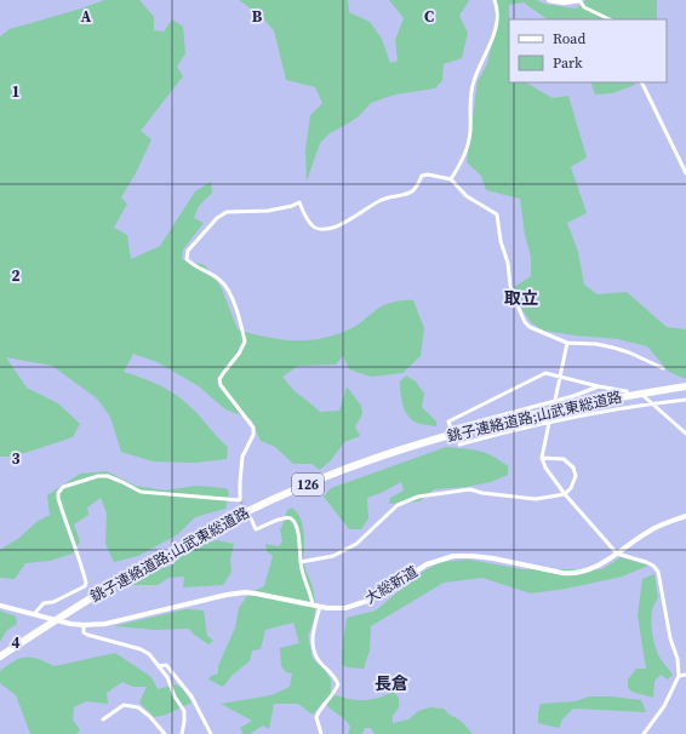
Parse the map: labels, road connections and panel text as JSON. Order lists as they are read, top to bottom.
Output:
{
  "streets": {
    "highway": ["銚子連絡道路;山武東総道路", "126"],
    "street": ["大総新道"]
  },
  "districts": ["取立", "長倉"],
  "legend": ["Road", "Park"],
  "grid": {
    "columns": ["A", "B", "C"],
    "rows": [
      "1",
      "2",
      "3",
      "4"
    ]
  }
}
